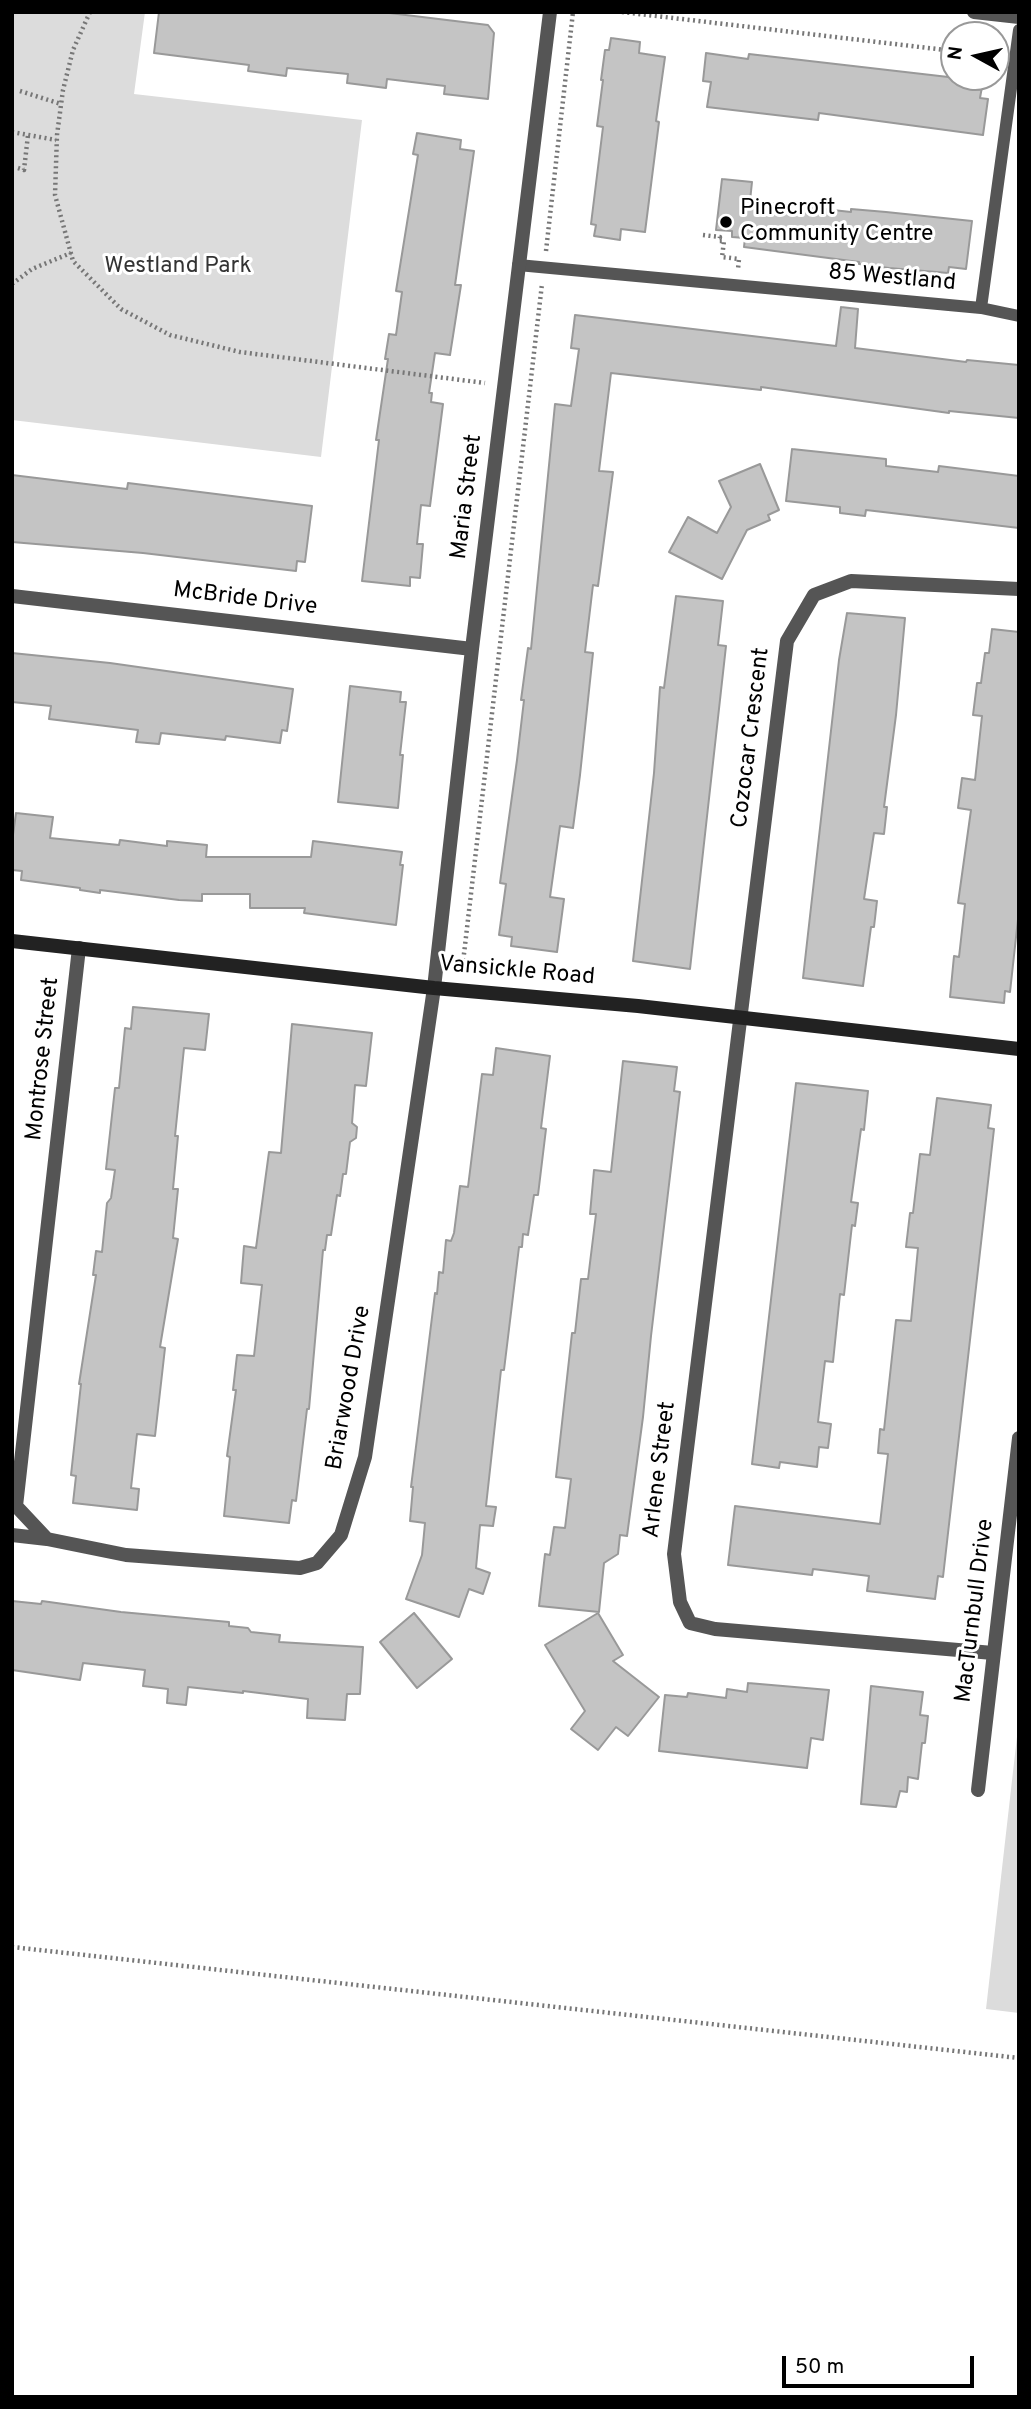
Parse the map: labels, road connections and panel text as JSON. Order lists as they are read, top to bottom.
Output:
{
  "streets": {
    "street": [
      "Maria Street",
      "McBride Drive",
      "Cozocar Crescent",
      "Vansickle Road",
      "Montrose Street",
      "Briarwood Drive",
      "Arlene Street",
      "MacTurnbull Drive"
    ],
    "lane": ["85 Westland"]
  },
  "crossings": [
    ["85 Westland", "Maria Street"],
    ["Maria Street", "McBride Drive"],
    ["Maria Street", "Vansickle Road"],
    ["Maria Street", "Briarwood Drive"],
    ["Cozocar Crescent", "Vansickle Road"],
    ["Cozocar Crescent", "Arlene Street"],
    ["Vansickle Road", "Montrose Street"],
    ["Vansickle Road", "Briarwood Drive"],
    ["Vansickle Road", "Arlene Street"],
    ["Montrose Street", "Briarwood Drive"],
    ["Arlene Street", "MacTurnbull Drive"]
  ],
  "parks": ["Westland Park"],
  "places": ["Pinecroft Community Centre"],
  "scale_bar": "50 m",
  "north": "left"
}
